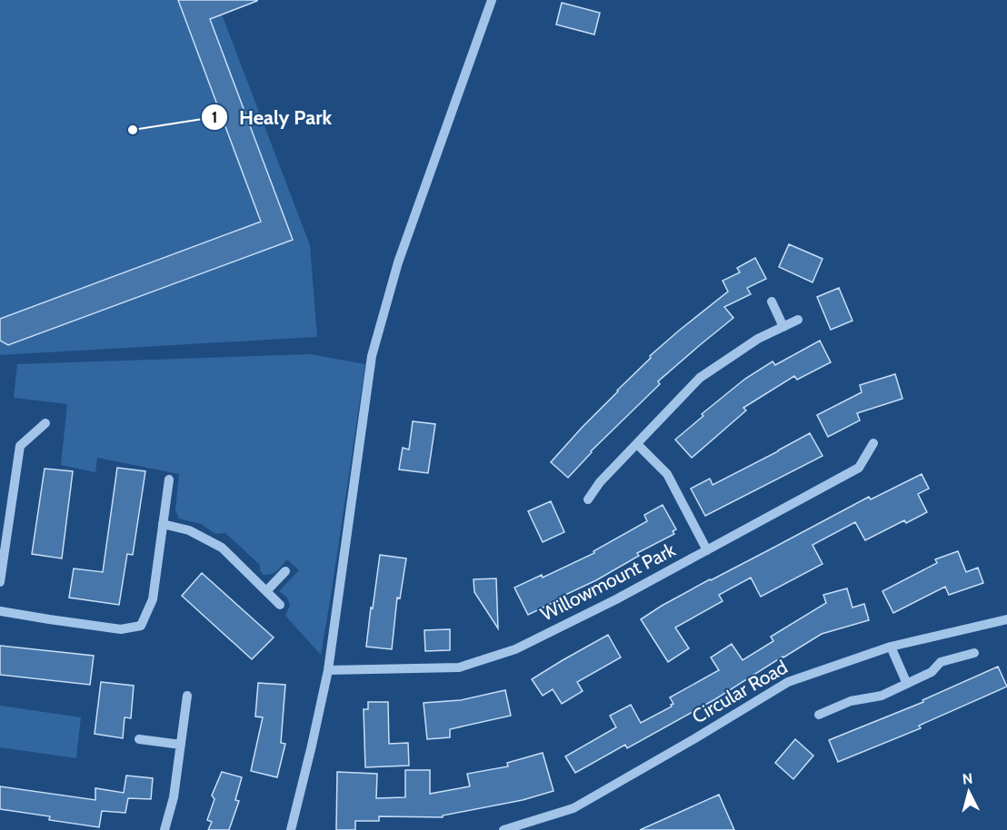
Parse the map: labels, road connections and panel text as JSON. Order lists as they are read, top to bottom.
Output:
{
  "streets": {
    "street": ["Willowmount Park", "Circular Road"]
  },
  "places": ["Healy Park"],
  "north": "top"
}
